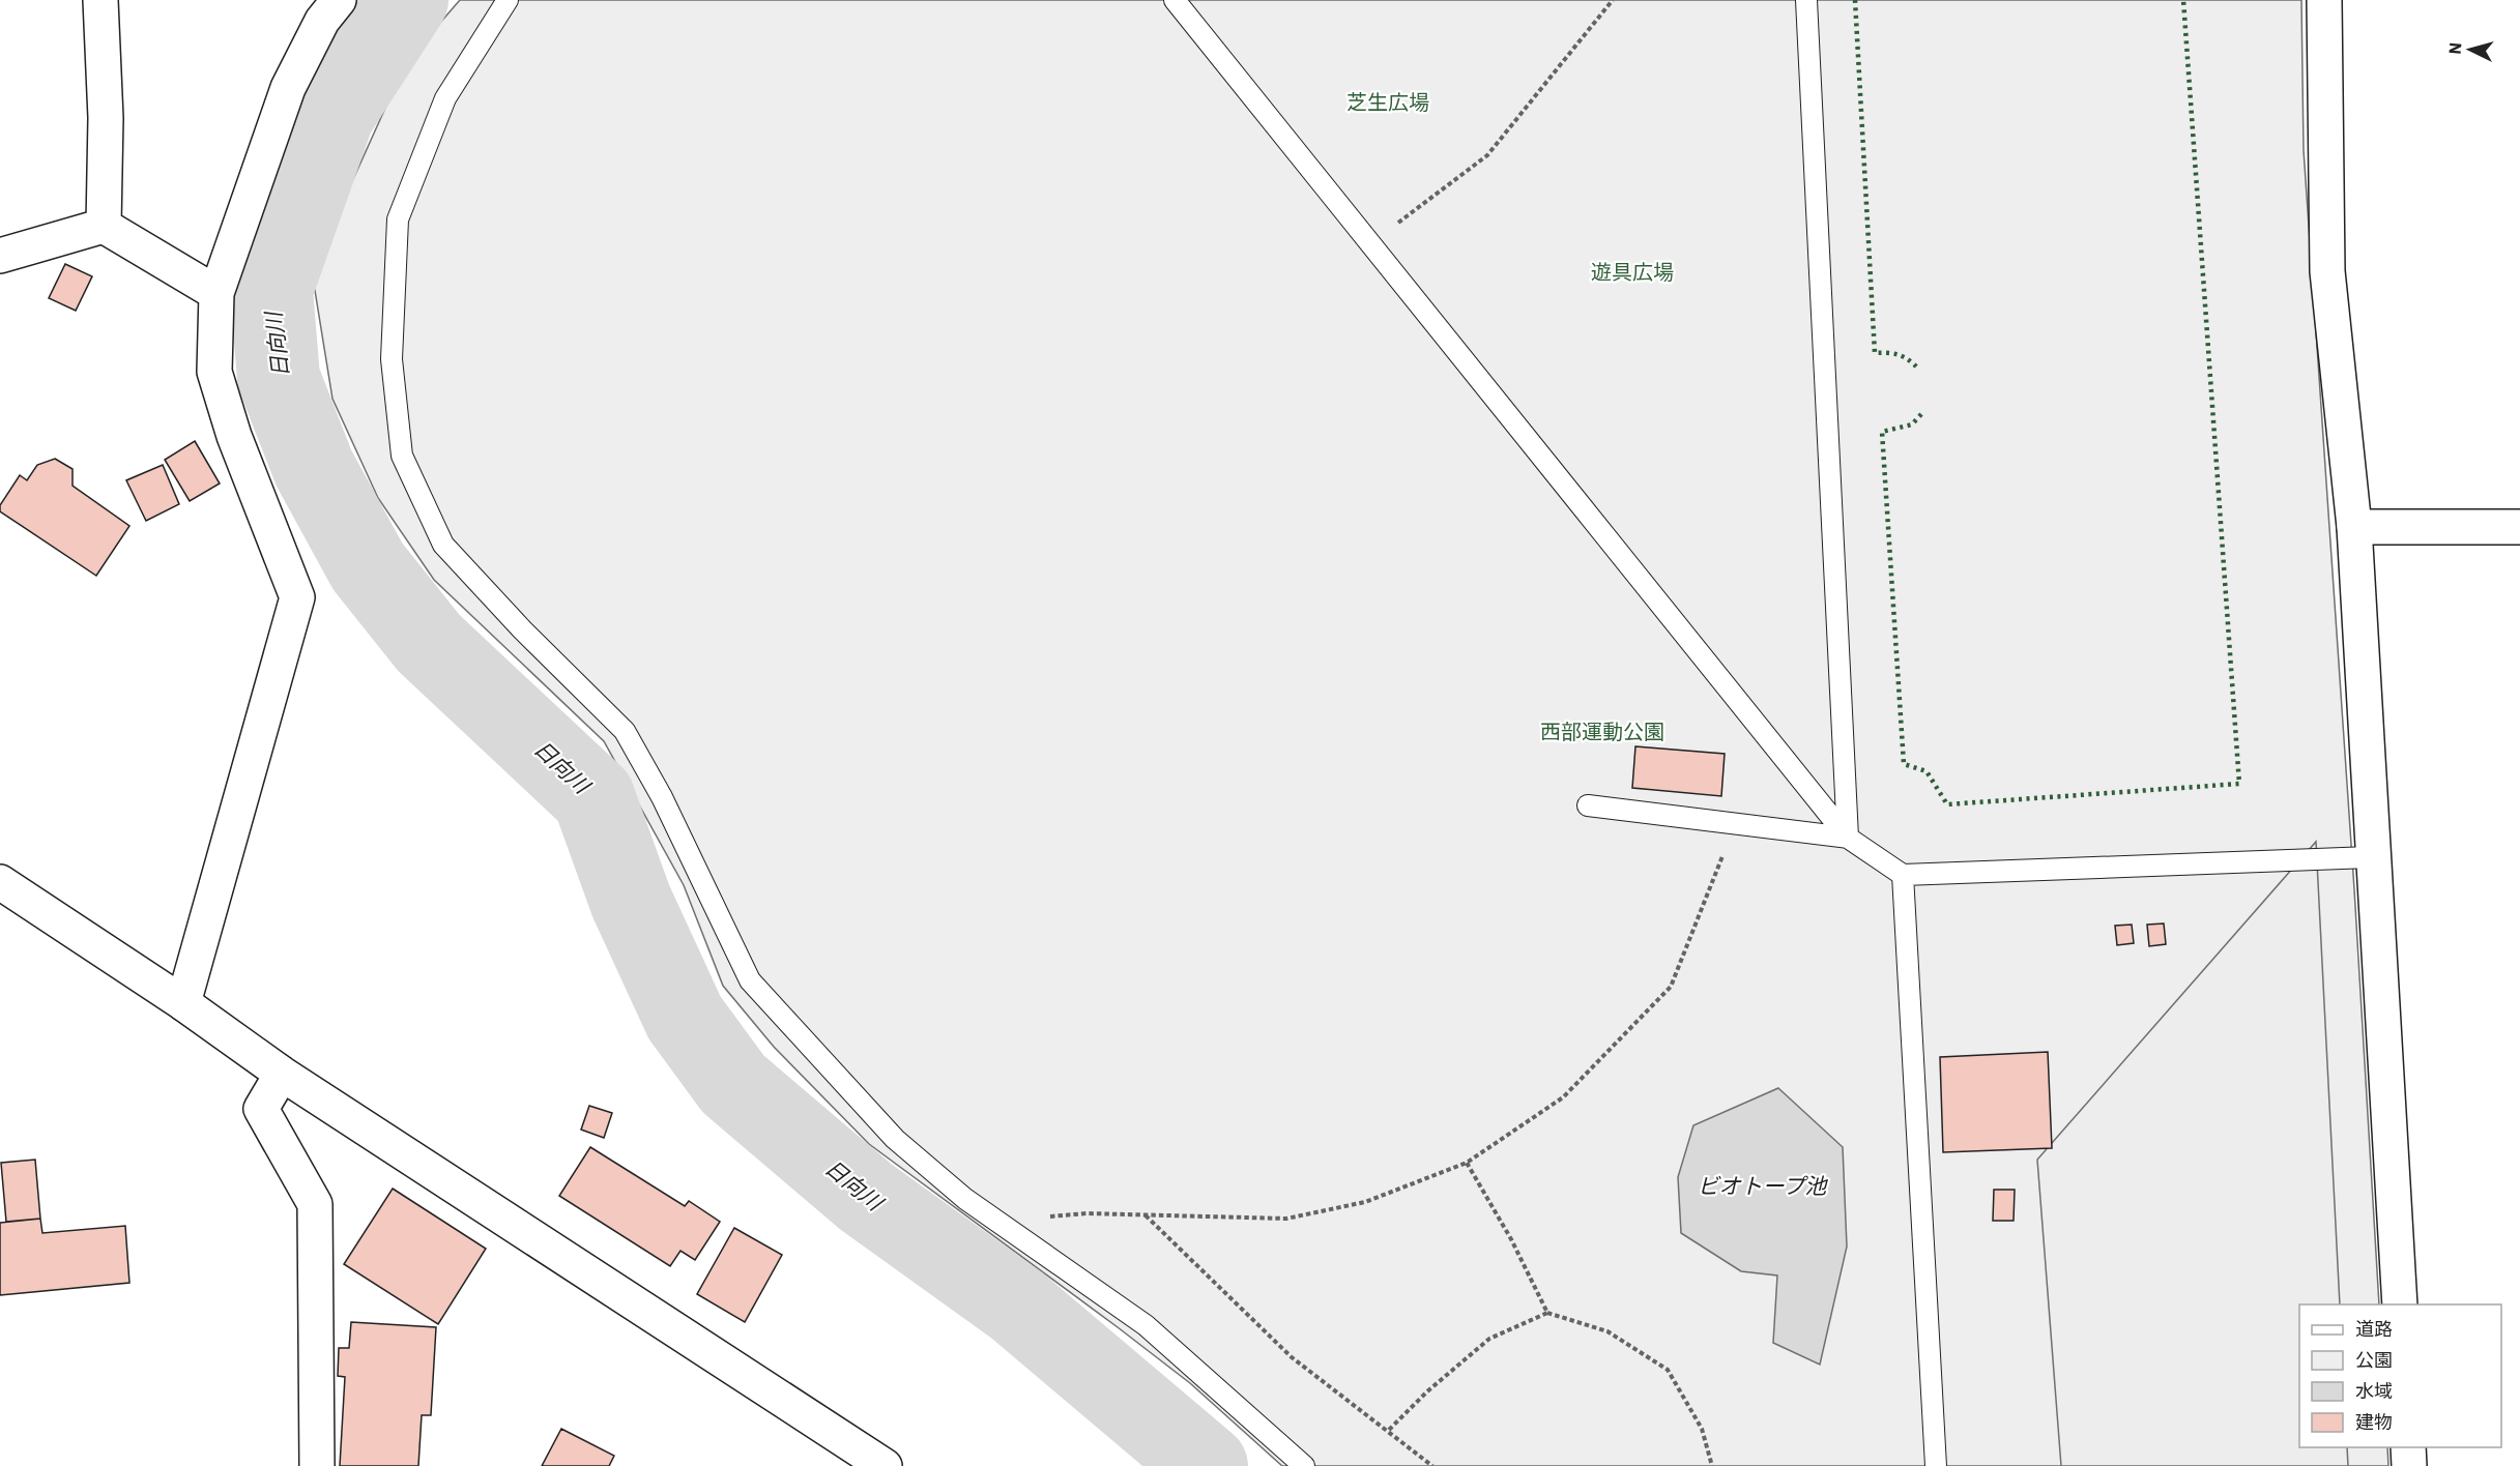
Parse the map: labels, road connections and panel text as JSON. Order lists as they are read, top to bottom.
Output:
{
  "water": ["日向川", "ビオトープ池"],
  "parks": ["芝生広場", "遊具広場", "西部運動公園"],
  "legend": [
    "道路",
    "公園",
    "水域",
    "建物"
  ],
  "north": "left"
}
